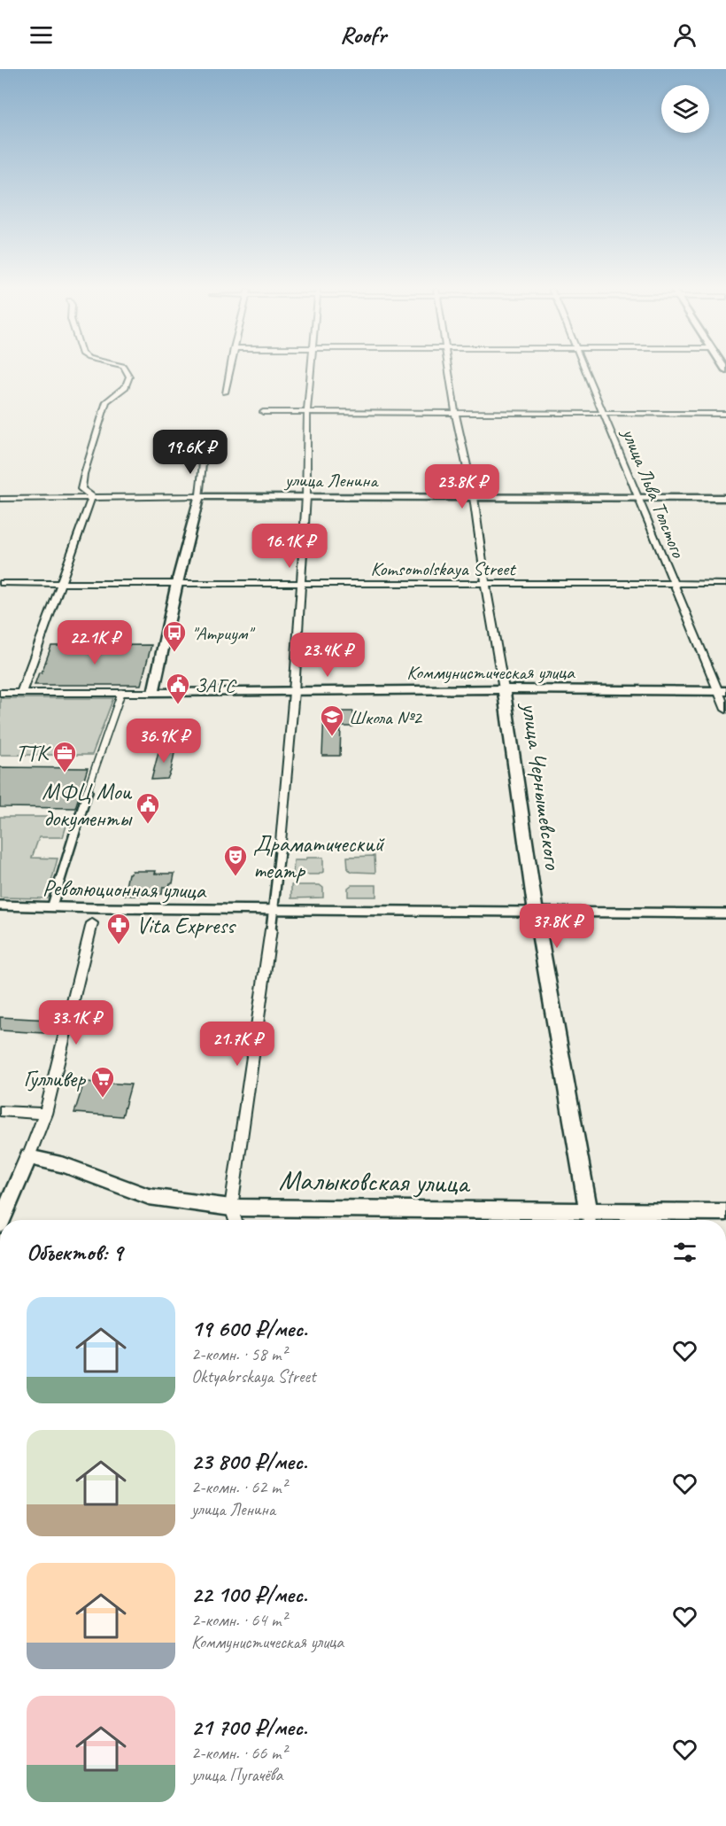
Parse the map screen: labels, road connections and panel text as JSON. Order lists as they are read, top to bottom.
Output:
{
  "streets": {
    "street": [
      "улица Ленина",
      "улица Льва Толстого",
      "Komsomolskaya Street",
      "Коммунистическая улица",
      "улица Чернышевского",
      "Революционная улица",
      "Малыковская улица"
    ]
  },
  "crossings": [
    ["улица Ленина", "улица Льва Толстого"],
    ["улица Ленина", "улица Чернышевского"],
    ["улица Льва Толстого", "Komsomolskaya Street"],
    ["улица Льва Толстого", "Коммунистическая улица"],
    ["Komsomolskaya Street", "улица Чернышевского"],
    ["Коммунистическая улица", "улица Чернышевского"],
    ["улица Чернышевского", "Революционная улица"],
    ["улица Чернышевского", "Малыковская улица"]
  ],
  "places": {
    "bus stop": ["\"Атриум\""],
    "public building": ["ЗАГС", "МФЦ Мои документы"],
    "school or university": ["Школа №2"],
    "office": ["ТТК"],
    "theatre": ["Драматический театр"],
    "pharmacy": ["Vita Express"],
    "supermarket": ["Гулливер"]
  },
  "page": {
    "header": "Roofr",
    "price": [
      "19.6K ₽",
      "23.8K ₽",
      "16.1K ₽",
      "22.1K ₽",
      "23.4K ₽",
      "36.9K ₽",
      "37.8K ₽",
      "33.1K ₽",
      "21.7K ₽"
    ],
    "heading": "Объектов: 9",
    "list": [
      {
        "name": "19 600 ₽/мес.",
        "note": "2-комн. · 58 m² · Oktyabrskaya Street"
      },
      {
        "name": "23 800 ₽/мес.",
        "note": "2-комн. · 62 m² · улица Ленина"
      },
      {
        "name": "22 100 ₽/мес.",
        "note": "2-комн. · 64 m² · Коммунистическая улица"
      },
      {
        "name": "21 700 ₽/мес.",
        "note": "2-комн. · 66 m² · улица Пугачёва"
      }
    ]
  }
}
